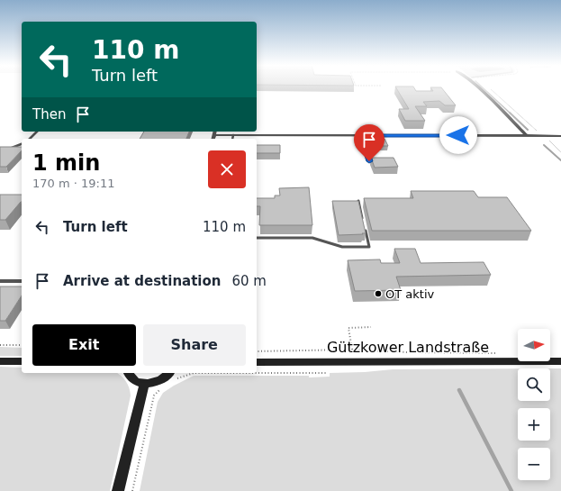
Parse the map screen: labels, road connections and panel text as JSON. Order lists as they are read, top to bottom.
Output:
{
  "streets": {
    "main road": ["Gützkower Landstraße"]
  },
  "places": ["OT aktiv"],
  "north": "right",
  "page": {
    "turn": ["110 m", "Turn left"],
    "then": "Then",
    "heading": ["1 min", "170 m · 19:11"],
    "list": [
      {
        "name": "Turn left",
        "value": "110 m"
      },
      {
        "name": "Arrive at destination",
        "value": "60 m"
      }
    ],
    "buttons": ["Exit", "Share"],
    "map_buttons": ["+", "−"]
  }
}
